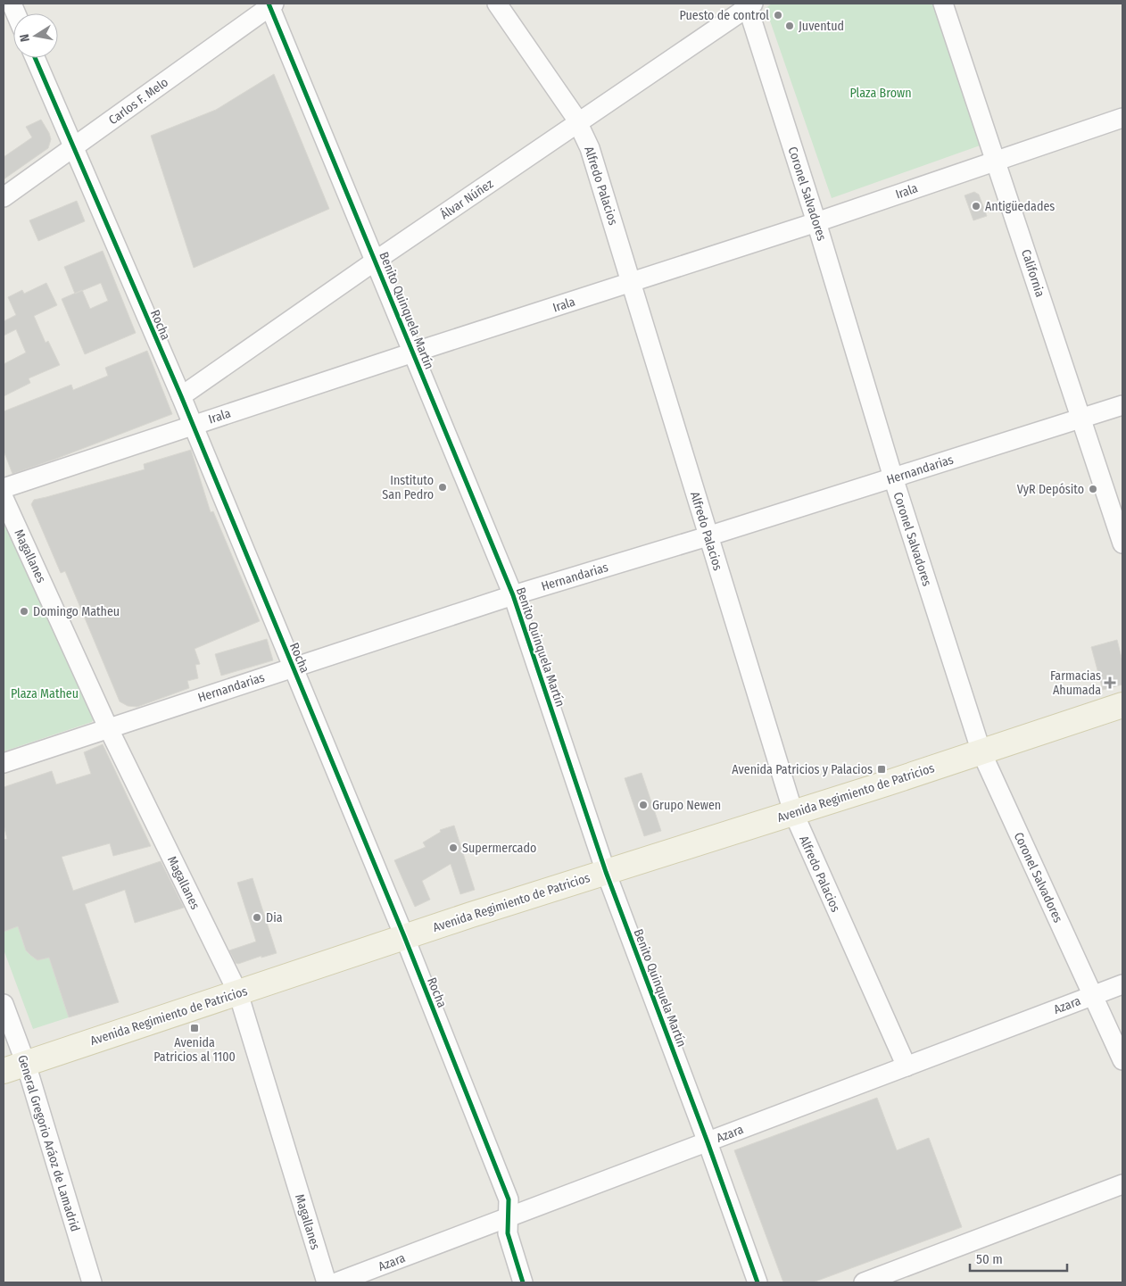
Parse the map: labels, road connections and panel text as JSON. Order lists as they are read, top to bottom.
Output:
{
  "streets": {
    "main road": ["Avenida Regimiento de Patricios"],
    "street": [
      "Carlos F. Melo",
      "Alfredo Palacios",
      "Irala",
      "Coronel Salvadores",
      "Álvar Núñez",
      "California",
      "Benito Quinquela Martín",
      "Rocha",
      "Hernandarias",
      "Magallanes",
      "Azara",
      "General Gregorio Aráoz de Lamadrid"
    ]
  },
  "crossings": [
    ["Carlos F. Melo", "Benito Quinquela Martín"],
    ["Carlos F. Melo", "Rocha"],
    ["Alfredo Palacios", "Irala"],
    ["Alfredo Palacios", "Álvar Núñez"],
    ["Alfredo Palacios", "Hernandarias"],
    ["Alfredo Palacios", "Avenida Regimiento de Patricios"],
    ["Alfredo Palacios", "Azara"],
    ["Irala", "Coronel Salvadores"],
    ["Irala", "California"],
    ["Irala", "Benito Quinquela Martín"],
    ["Irala", "Rocha"],
    ["Coronel Salvadores", "Álvar Núñez"],
    ["Coronel Salvadores", "Hernandarias"],
    ["Coronel Salvadores", "Avenida Regimiento de Patricios"],
    ["Coronel Salvadores", "Azara"],
    ["Álvar Núñez", "Benito Quinquela Martín"],
    ["Álvar Núñez", "Rocha"],
    ["California", "Hernandarias"],
    ["Benito Quinquela Martín", "Hernandarias"],
    ["Benito Quinquela Martín", "Avenida Regimiento de Patricios"],
    ["Benito Quinquela Martín", "Azara"],
    ["Rocha", "Hernandarias"],
    ["Rocha", "Avenida Regimiento de Patricios"],
    ["Rocha", "Azara"],
    ["Hernandarias", "Magallanes"],
    ["Magallanes", "Avenida Regimiento de Patricios"],
    ["Avenida Regimiento de Patricios", "General Gregorio Aráoz de Lamadrid"]
  ],
  "parks": ["Plaza Brown", "Plaza Matheu"],
  "places": {
    "other": [
      "Puesto de control",
      "Juventud",
      "Antigüedades",
      "Instituto San Pedro",
      "VyR Depósito",
      "Domingo Matheu",
      "Grupo Newen",
      "Supermercado",
      "Dia"
    ],
    "health": ["Farmacias Ahumada"],
    "transit": ["Avenida Patricios y Palacios", "Avenida Patricios al 1100"]
  },
  "scale_bar": "50 m",
  "north": "left"
}
